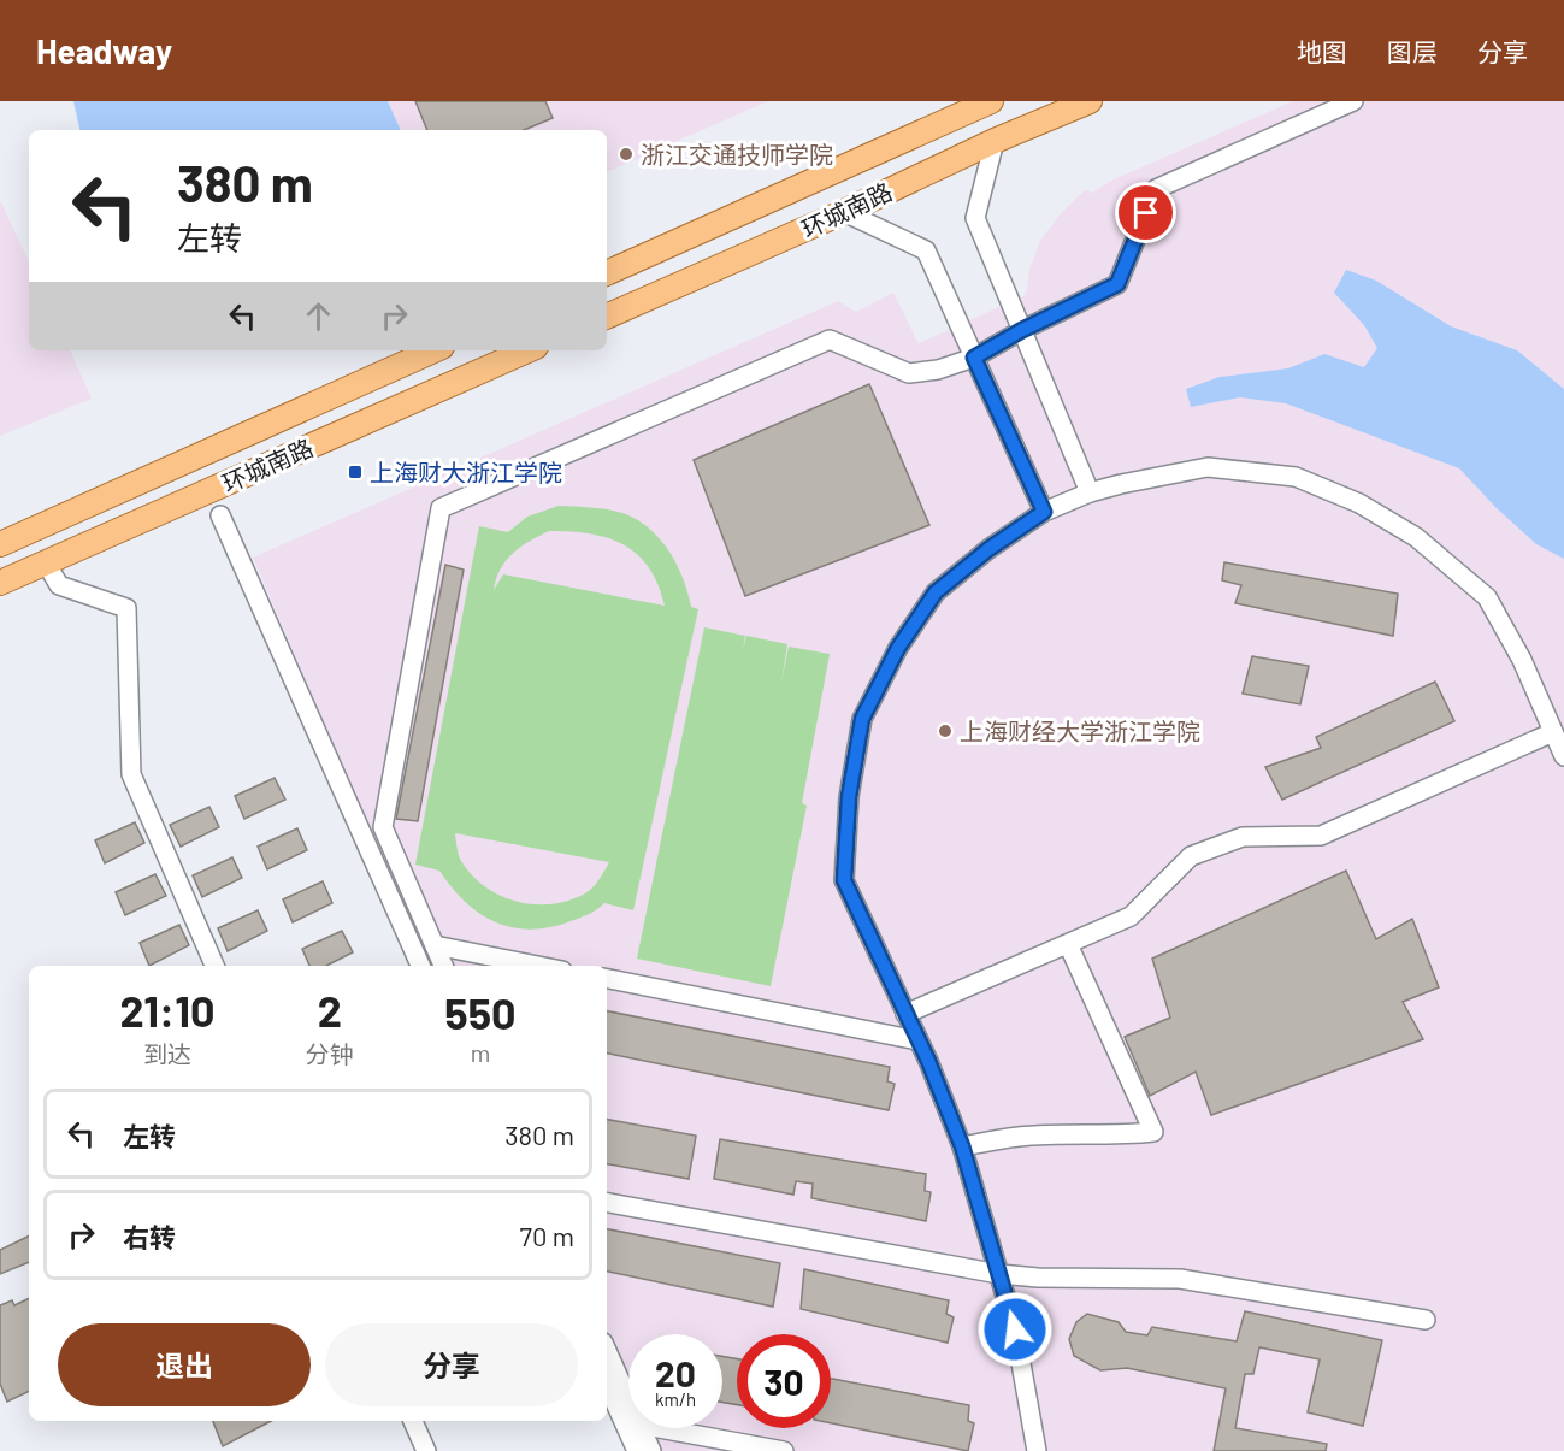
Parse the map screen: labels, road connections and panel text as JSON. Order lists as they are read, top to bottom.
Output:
{
  "streets": {
    "main road": ["环城南路"]
  },
  "places": {
    "other": ["浙江交通技师学院", "上海财经大学浙江学院"],
    "transit": ["上海财大浙江学院"]
  },
  "page": {
    "header": "Headway",
    "nav": ["地图", "图层", "分享"],
    "turn": ["380 m", "左转"],
    "eta": [
      "21:10",
      "到达",
      "2",
      "分钟",
      "550",
      "m"
    ],
    "list": [
      {
        "name": "左转",
        "value": "380 m"
      },
      {
        "name": "右转",
        "value": "70 m"
      }
    ],
    "buttons": ["退出", "分享"],
    "speed": "20 km/h",
    "limit": "30"
  }
}
